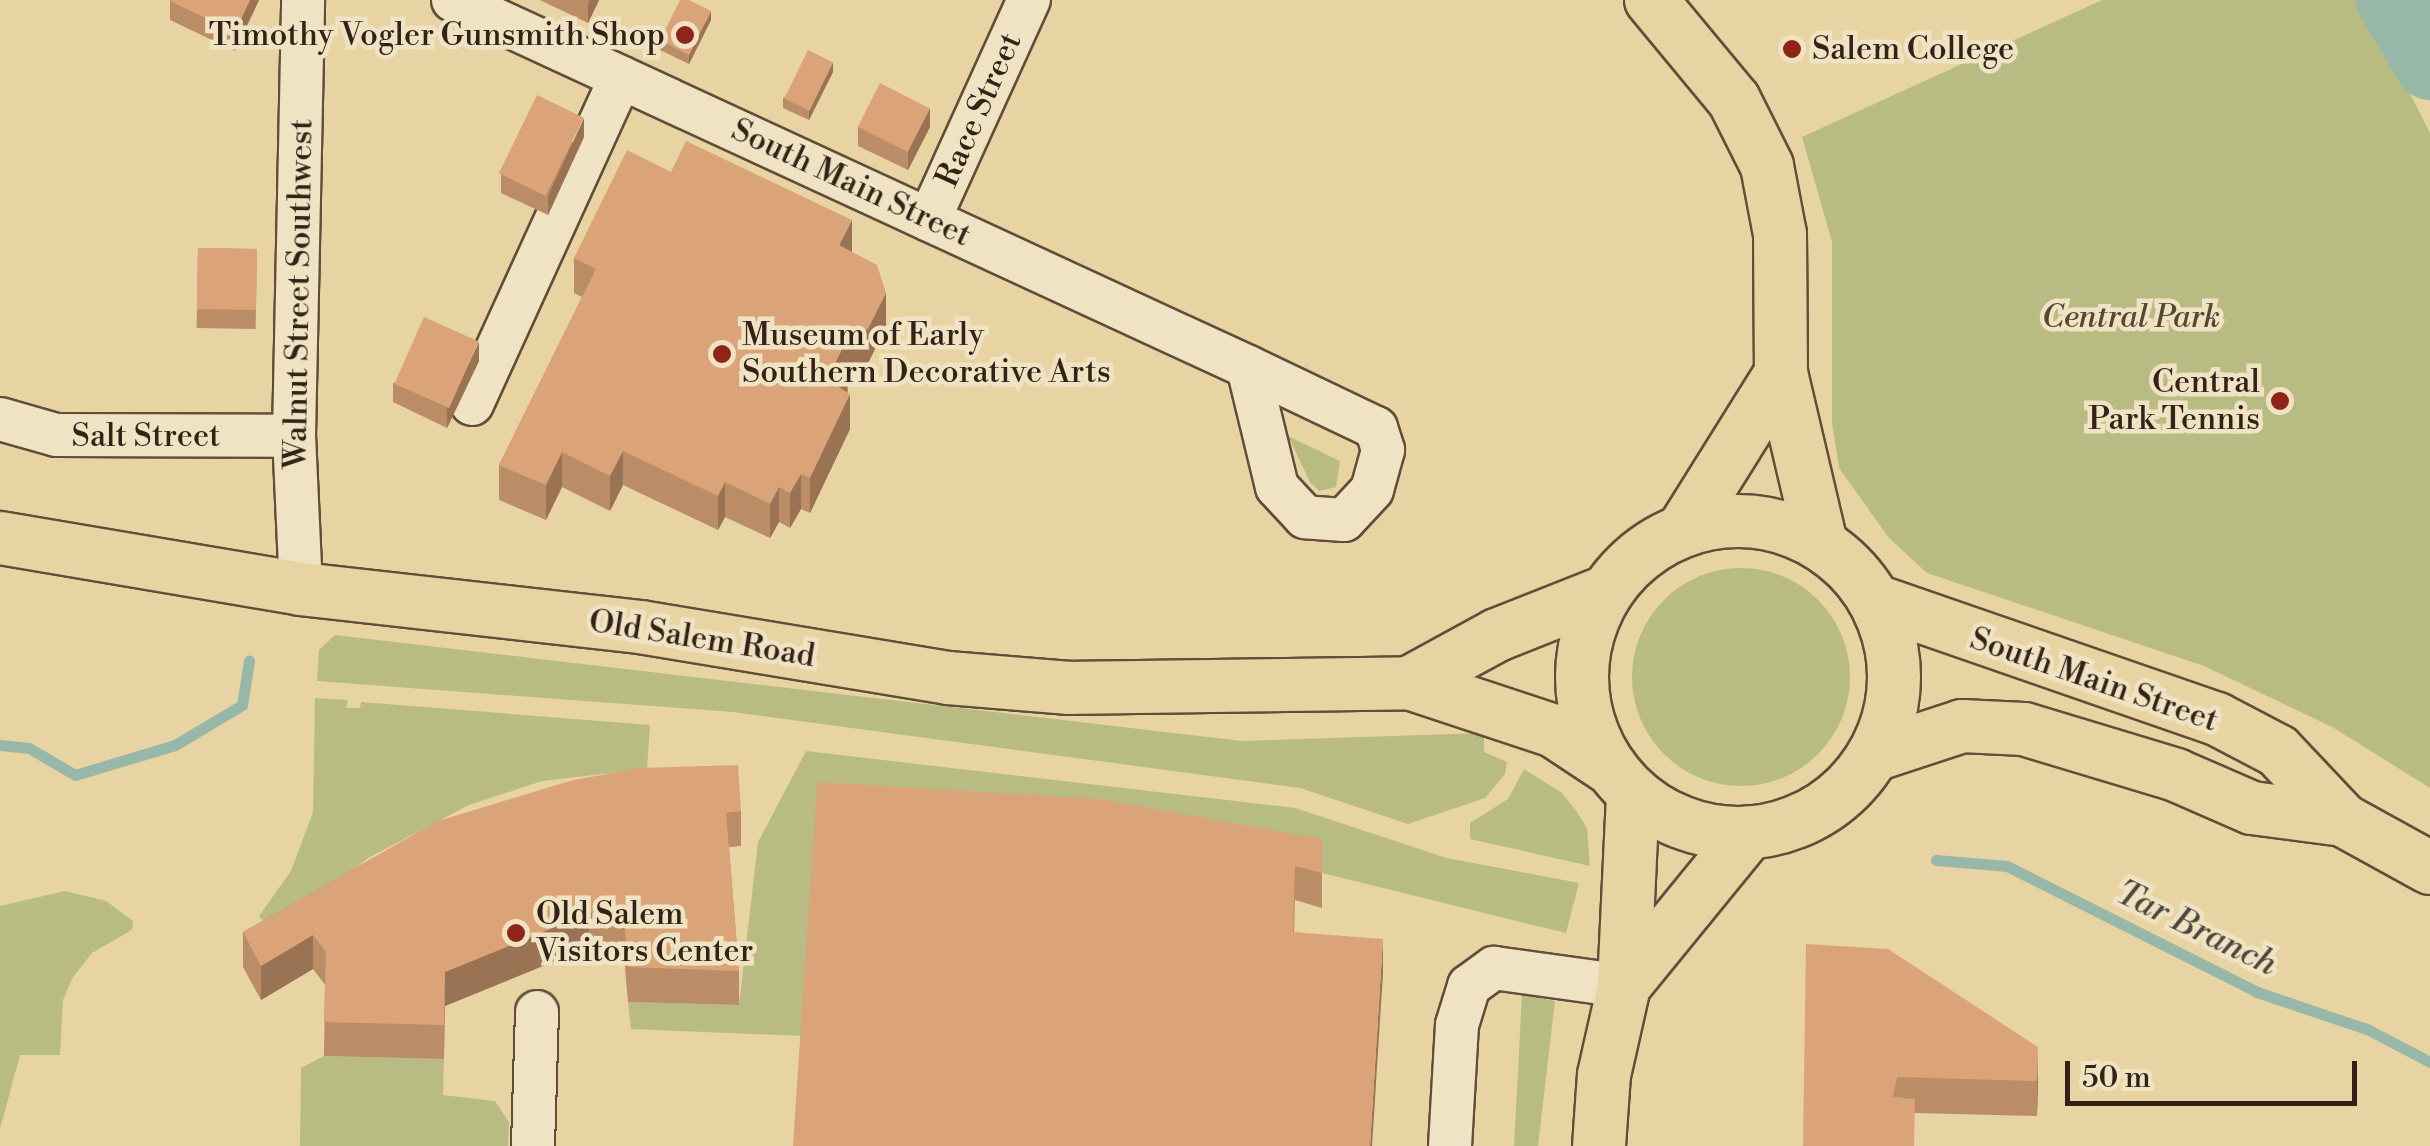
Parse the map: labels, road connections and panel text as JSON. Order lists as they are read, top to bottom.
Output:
{
  "streets": {
    "main road": ["South Main Street", "Old Salem Road"],
    "street": ["Race Street", "Walnut Street Southwest", "Salt Street"]
  },
  "crossings": [
    ["Race Street", "South Main Street"],
    ["South Main Street", "Old Salem Road"],
    ["Walnut Street Southwest", "Salt Street"],
    ["Walnut Street Southwest", "Old Salem Road"]
  ],
  "water": ["Tar Branch"],
  "parks": ["Central Park"],
  "places": [
    "Timothy Vogler Gunsmith Shop",
    "Salem College",
    "Museum of Early Southern Decorative Arts",
    "Central Park Tennis",
    "Old Salem Visitors Center"
  ],
  "scale_bar": "50 m"
}
